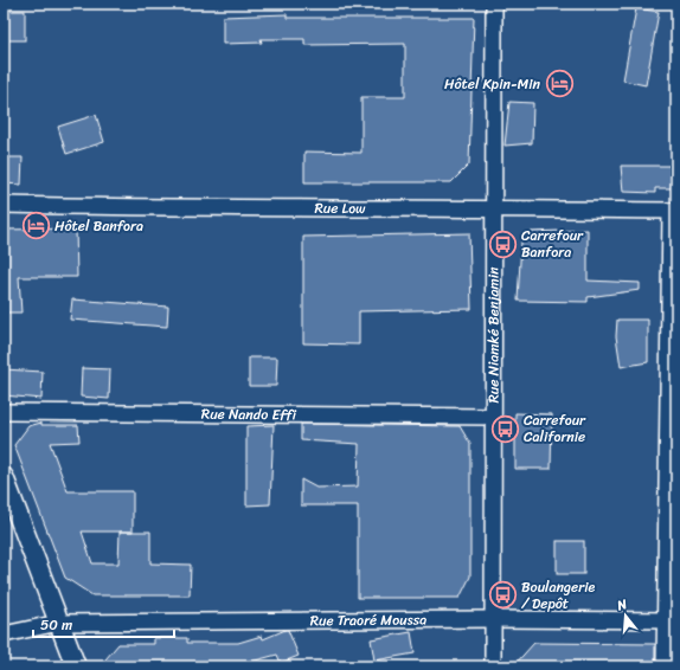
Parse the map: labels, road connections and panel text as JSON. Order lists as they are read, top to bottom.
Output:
{
  "streets": {
    "street": [
      "Rue Low",
      "Rue Niamké Benjamin",
      "Rue Nando Effi",
      "Rue Traoré Moussa"
    ]
  },
  "crossings": [
    ["Rue Low", "Rue Niamké Benjamin"],
    ["Rue Niamké Benjamin", "Rue Nando Effi"],
    ["Rue Niamké Benjamin", "Rue Traoré Moussa"]
  ],
  "places": {
    "hotel": ["Hôtel Kpin-Min", "Hôtel Banfora"],
    "bus stop": ["Carrefour Banfora", "Carrefour Californie", "Boulangerie / Depôt"]
  },
  "scale_bar": "50 m",
  "north": "top"
}
